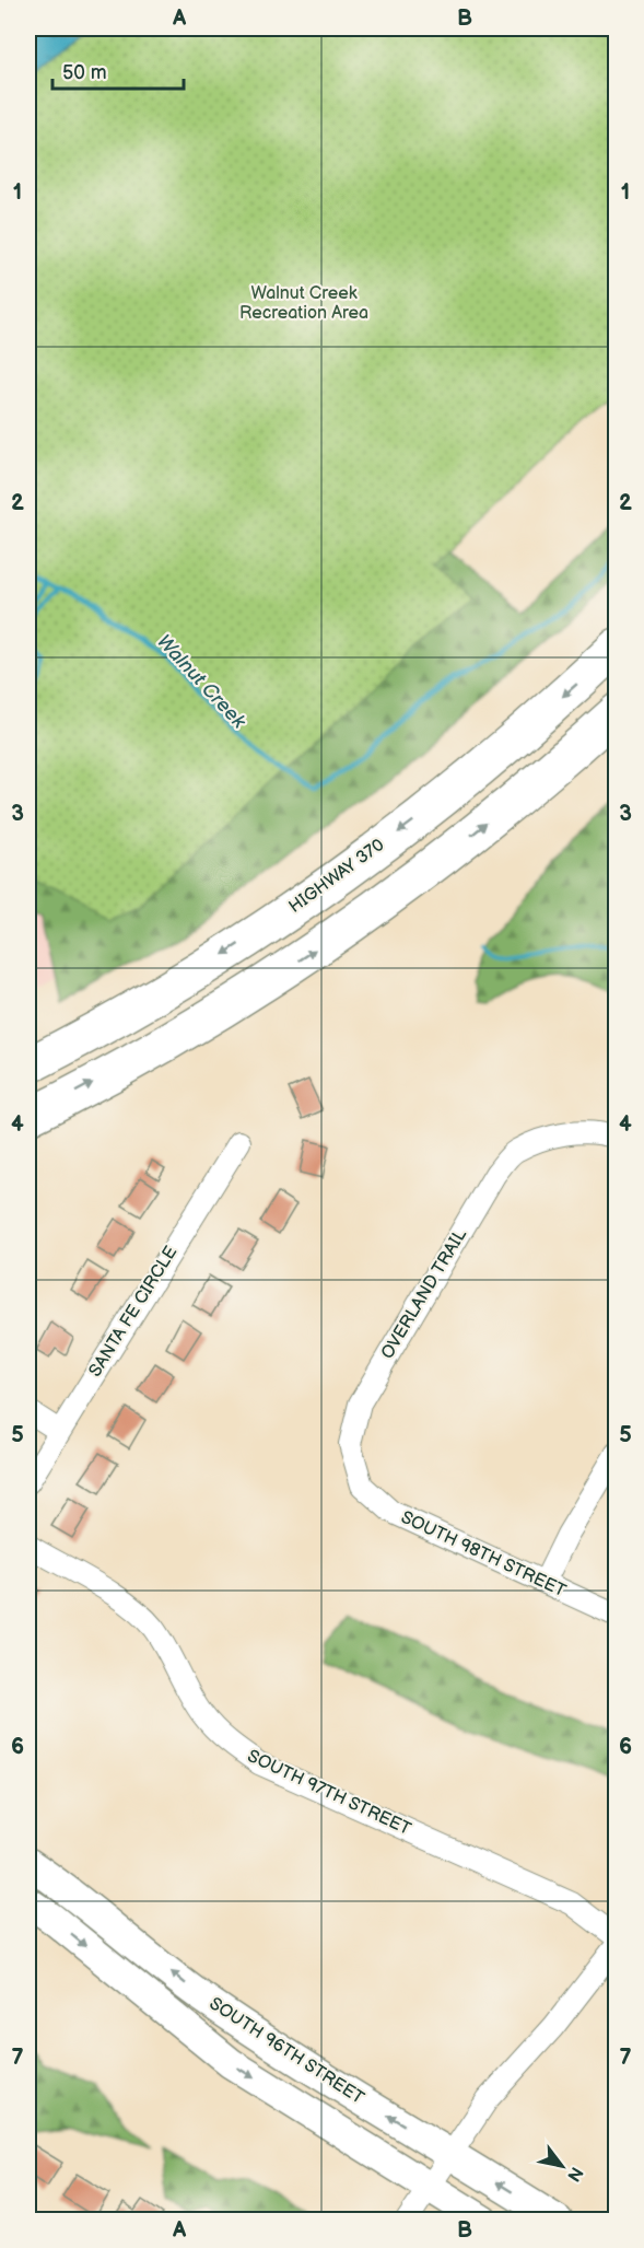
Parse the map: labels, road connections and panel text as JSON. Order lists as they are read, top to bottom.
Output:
{
  "streets": {
    "highway": ["HIGHWAY 370"],
    "main road": ["SOUTH 96TH STREET"],
    "street": [
      "OVERLAND TRAIL",
      "SANTA FE CIRCLE",
      "SOUTH 98TH STREET",
      "SOUTH 97TH STREET"
    ]
  },
  "crossings": [
    ["OVERLAND TRAIL", "SOUTH 98TH STREET"]
  ],
  "water": ["Walnut Creek"],
  "parks": ["Walnut Creek Recreation Area"],
  "scale_bar": "50 m",
  "north": "bottom right",
  "grid": {
    "columns": ["A", "B"],
    "rows": [
      "1",
      "2",
      "3",
      "4",
      "5",
      "6",
      "7"
    ]
  }
}
